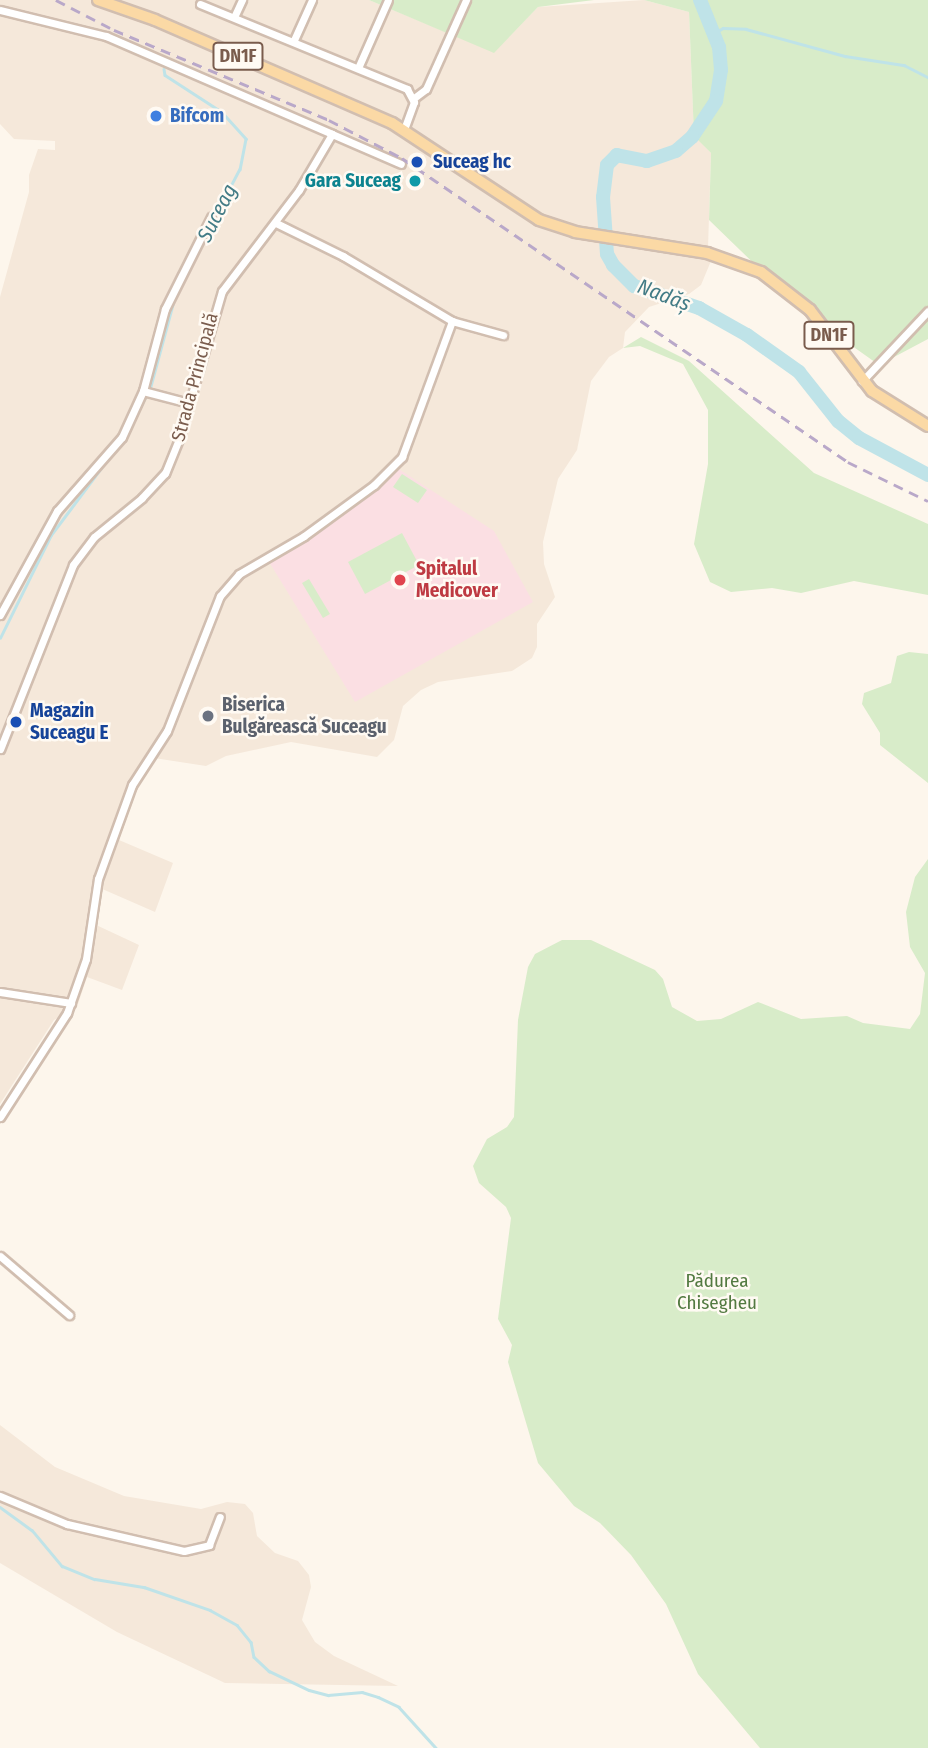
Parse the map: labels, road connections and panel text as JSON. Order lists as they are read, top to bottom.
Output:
{
  "streets": {
    "main road": ["DN1F"],
    "street": ["Strada Principală"]
  },
  "water": ["Suceag", "Nadăș"],
  "parks": ["Pădurea Chisegheu"],
  "places": [
    "Bifcom",
    "Suceag hc",
    "Gara Suceag",
    "Spitalul Medicover",
    "Biserica Bulgărească Suceagu",
    "Magazin Suceagu E"
  ]
}
